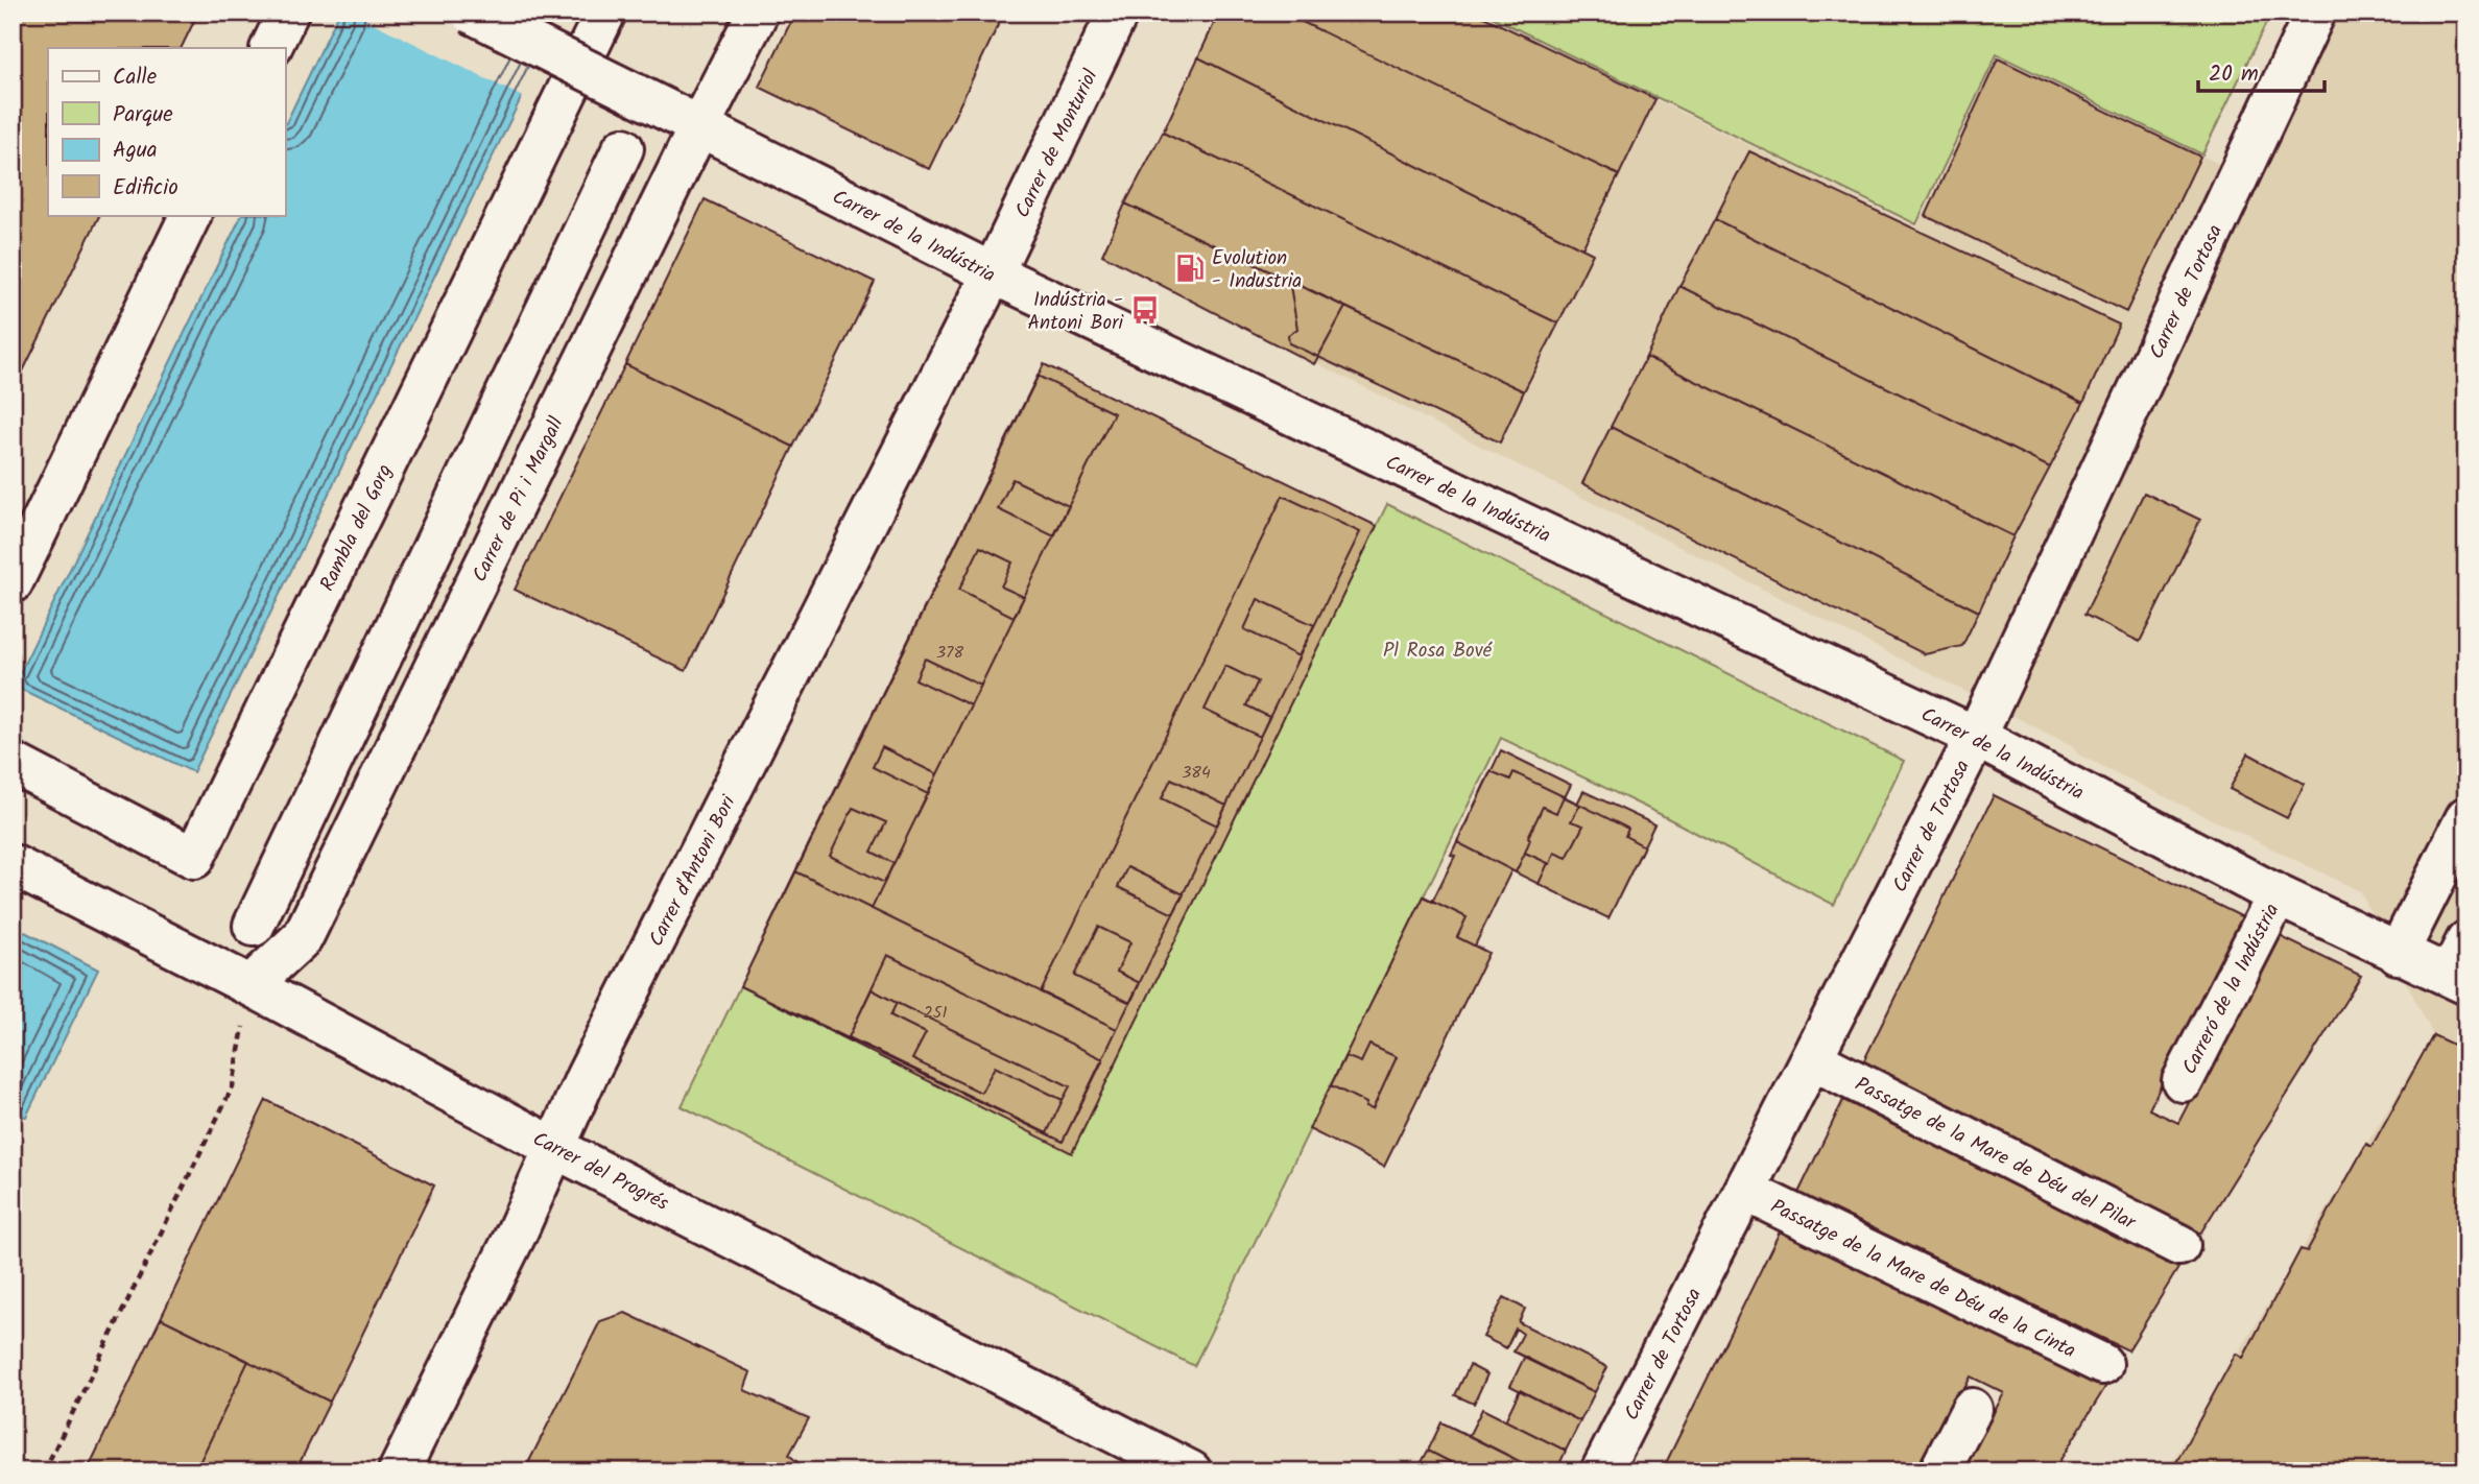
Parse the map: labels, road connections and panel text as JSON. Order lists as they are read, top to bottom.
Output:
{
  "streets": {
    "street": [
      "Carrer de Monturiol",
      "Carrer de la Indústria",
      "Carrer de Tortosa",
      "Carrer de Pi i Margall",
      "Rambla del Gorg",
      "Carrer d'Antoni Bori",
      "Carreró de la Indústria",
      "Passatge de la Mare de Déu del Pilar",
      "Carrer del Progrés",
      "Passatge de la Mare de Déu de la Cinta"
    ]
  },
  "crossings": [
    ["Carrer de Monturiol", "Carrer de la Indústria"],
    ["Carrer de Monturiol", "Carrer d'Antoni Bori"],
    ["Carrer de la Indústria", "Carrer de Tortosa"],
    ["Carrer de la Indústria", "Carrer de Pi i Margall"],
    ["Carrer de la Indústria", "Carrer d'Antoni Bori"],
    ["Carrer de la Indústria", "Carreró de la Indústria"],
    ["Carrer de Tortosa", "Passatge de la Mare de Déu del Pilar"],
    ["Carrer de Tortosa", "Passatge de la Mare de Déu de la Cinta"],
    ["Carrer d'Antoni Bori", "Carrer del Progrés"]
  ],
  "parks": ["Pl Rosa Bové"],
  "places": {
    "fuel station": ["Evolution - Industria"],
    "bus stop": ["Indústria - Antoni Bori"]
  },
  "house_numbers": ["378", "384", "251"],
  "legend": [
    "Calle",
    "Parque",
    "Agua",
    "Edificio"
  ],
  "scale_bar": "20 m"
}
